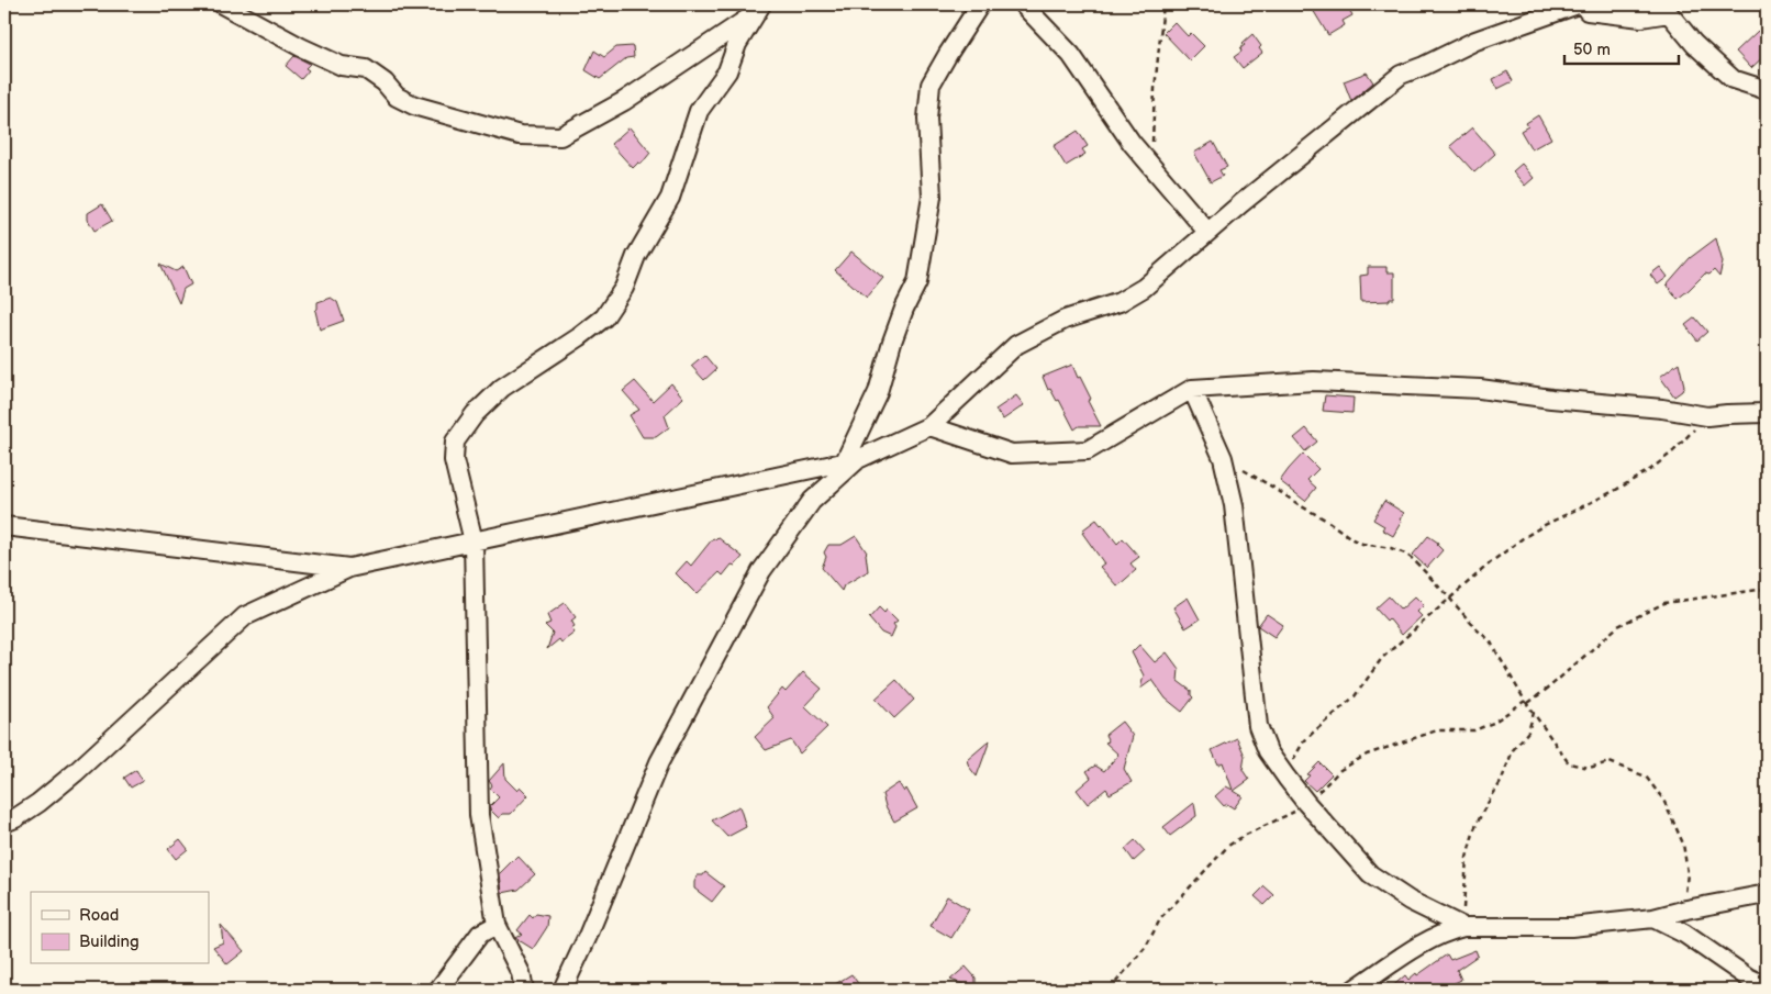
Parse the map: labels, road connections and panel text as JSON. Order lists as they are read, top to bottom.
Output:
{
  "legend": ["Road", "Building"],
  "scale_bar": "50 m"
}
